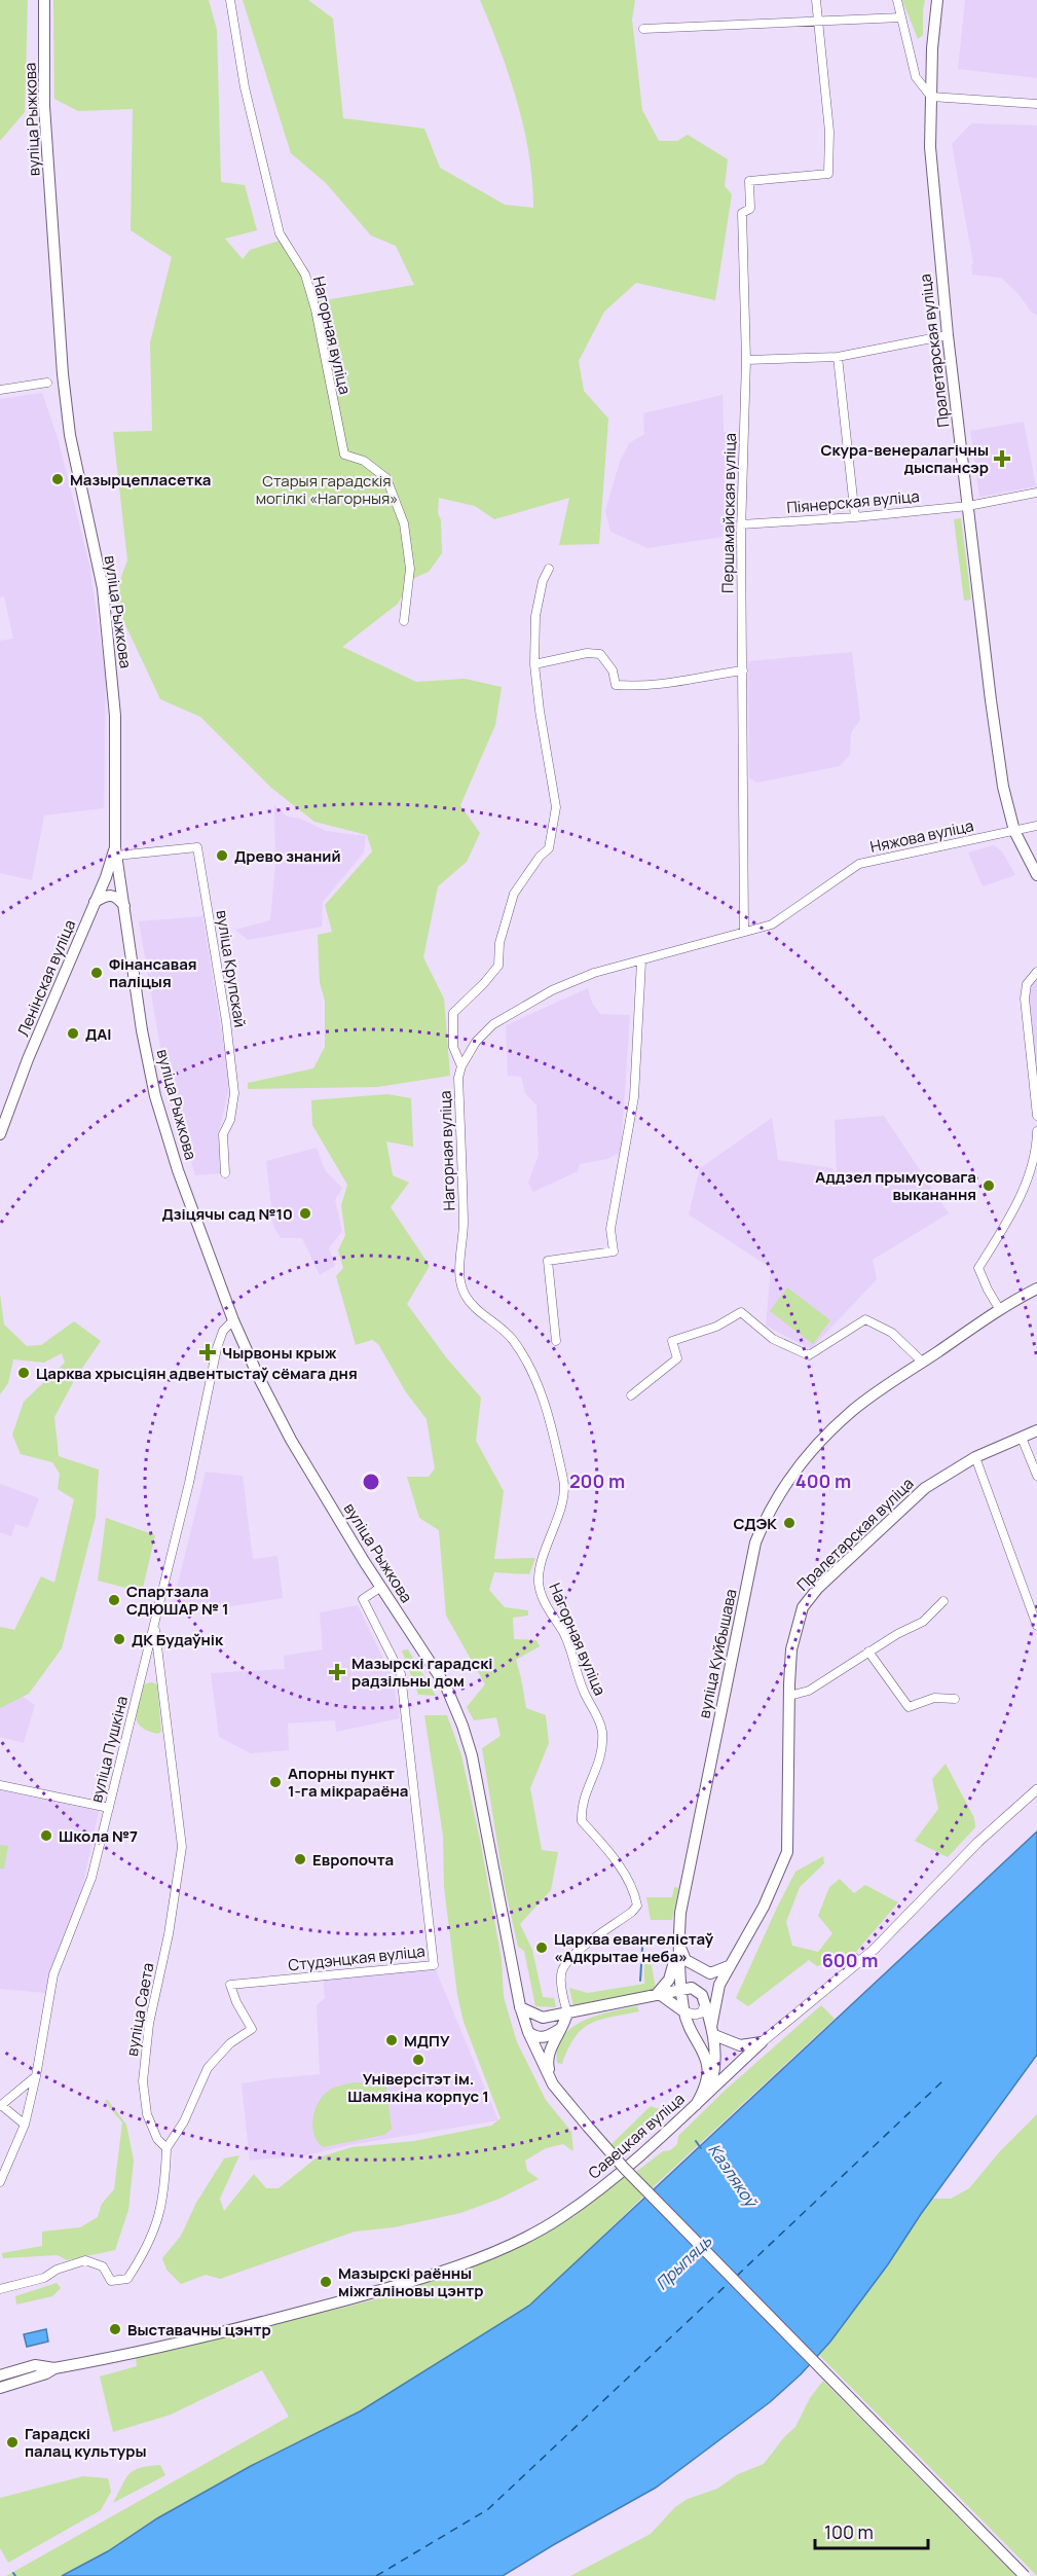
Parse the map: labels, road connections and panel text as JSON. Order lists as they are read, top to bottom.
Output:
{
  "streets": {
    "main road": [
      "вуліца Рыжкова",
      "Пралетарская вуліца",
      "Ленінская вуліца",
      "вуліца Куйбышава",
      "Савецкая вуліца"
    ],
    "street": [
      "Нагорная вуліца",
      "Піянерская вуліца",
      "Першамайская вуліца",
      "Няжова вуліца",
      "вуліца Крупскай",
      "вуліца Пушкіна",
      "Студэнцкая вуліца",
      "вуліца Саета"
    ]
  },
  "crossings": [
    ["вуліца Рыжкова", "вуліца Крупскай"],
    ["вуліца Рыжкова", "Ленінская вуліца"],
    ["вуліца Рыжкова", "вуліца Пушкіна"],
    ["вуліца Рыжкова", "Студэнцкая вуліца"],
    ["Нагорная вуліца", "Пралетарская вуліца"],
    ["Нагорная вуліца", "Першамайская вуліца"],
    ["Нагорная вуліца", "Няжова вуліца"],
    ["Пралетарская вуліца", "Піянерская вуліца"],
    ["Пралетарская вуліца", "Няжова вуліца"],
    ["Пралетарская вуліца", "вуліца Куйбышава"],
    ["Піянерская вуліца", "Першамайская вуліца"],
    ["вуліца Крупскай", "Ленінская вуліца"],
    ["вуліца Куйбышава", "Савецкая вуліца"],
    ["вуліца Пушкіна", "вуліца Саета"],
    ["Студэнцкая вуліца", "вуліца Саета"]
  ],
  "water": ["Казлякоў", "Прыпяць"],
  "parks": ["Старыя гарадскія могілкі «Нагорныя»"],
  "places": {
    "health": ["Скура-венералагічны дыспансэр", "Чырвоны крыж", "Мазырскі гарадскі радзільны дом"],
    "other": [
      "Мазырцепласетка",
      "Древо знаний",
      "Фінансавая паліцыя",
      "ДАІ",
      "Аддзел прымусовага выканання",
      "Дзіцячы сад №10",
      "Царква хрысціян адвентыстаў сёмага дня",
      "СДЭК",
      "Спартзала СДЮШАР № 1",
      "ДК Будаўнік",
      "Апорны пункт 1-га мікрараёна",
      "Школа №7",
      "Европочта",
      "Царква евангелістаў «Адкрытае неба»",
      "МДПУ",
      "Універсітэт ім. Шамякіна корпус 1",
      "Мазырскі раённы міжгаліновы цэнтр",
      "Выставачны цэнтр",
      "Гарадскі палац культуры"
    ]
  },
  "scale_bar": "100 m",
  "rings": ["200 m", "400 m", "600 m"]
}
